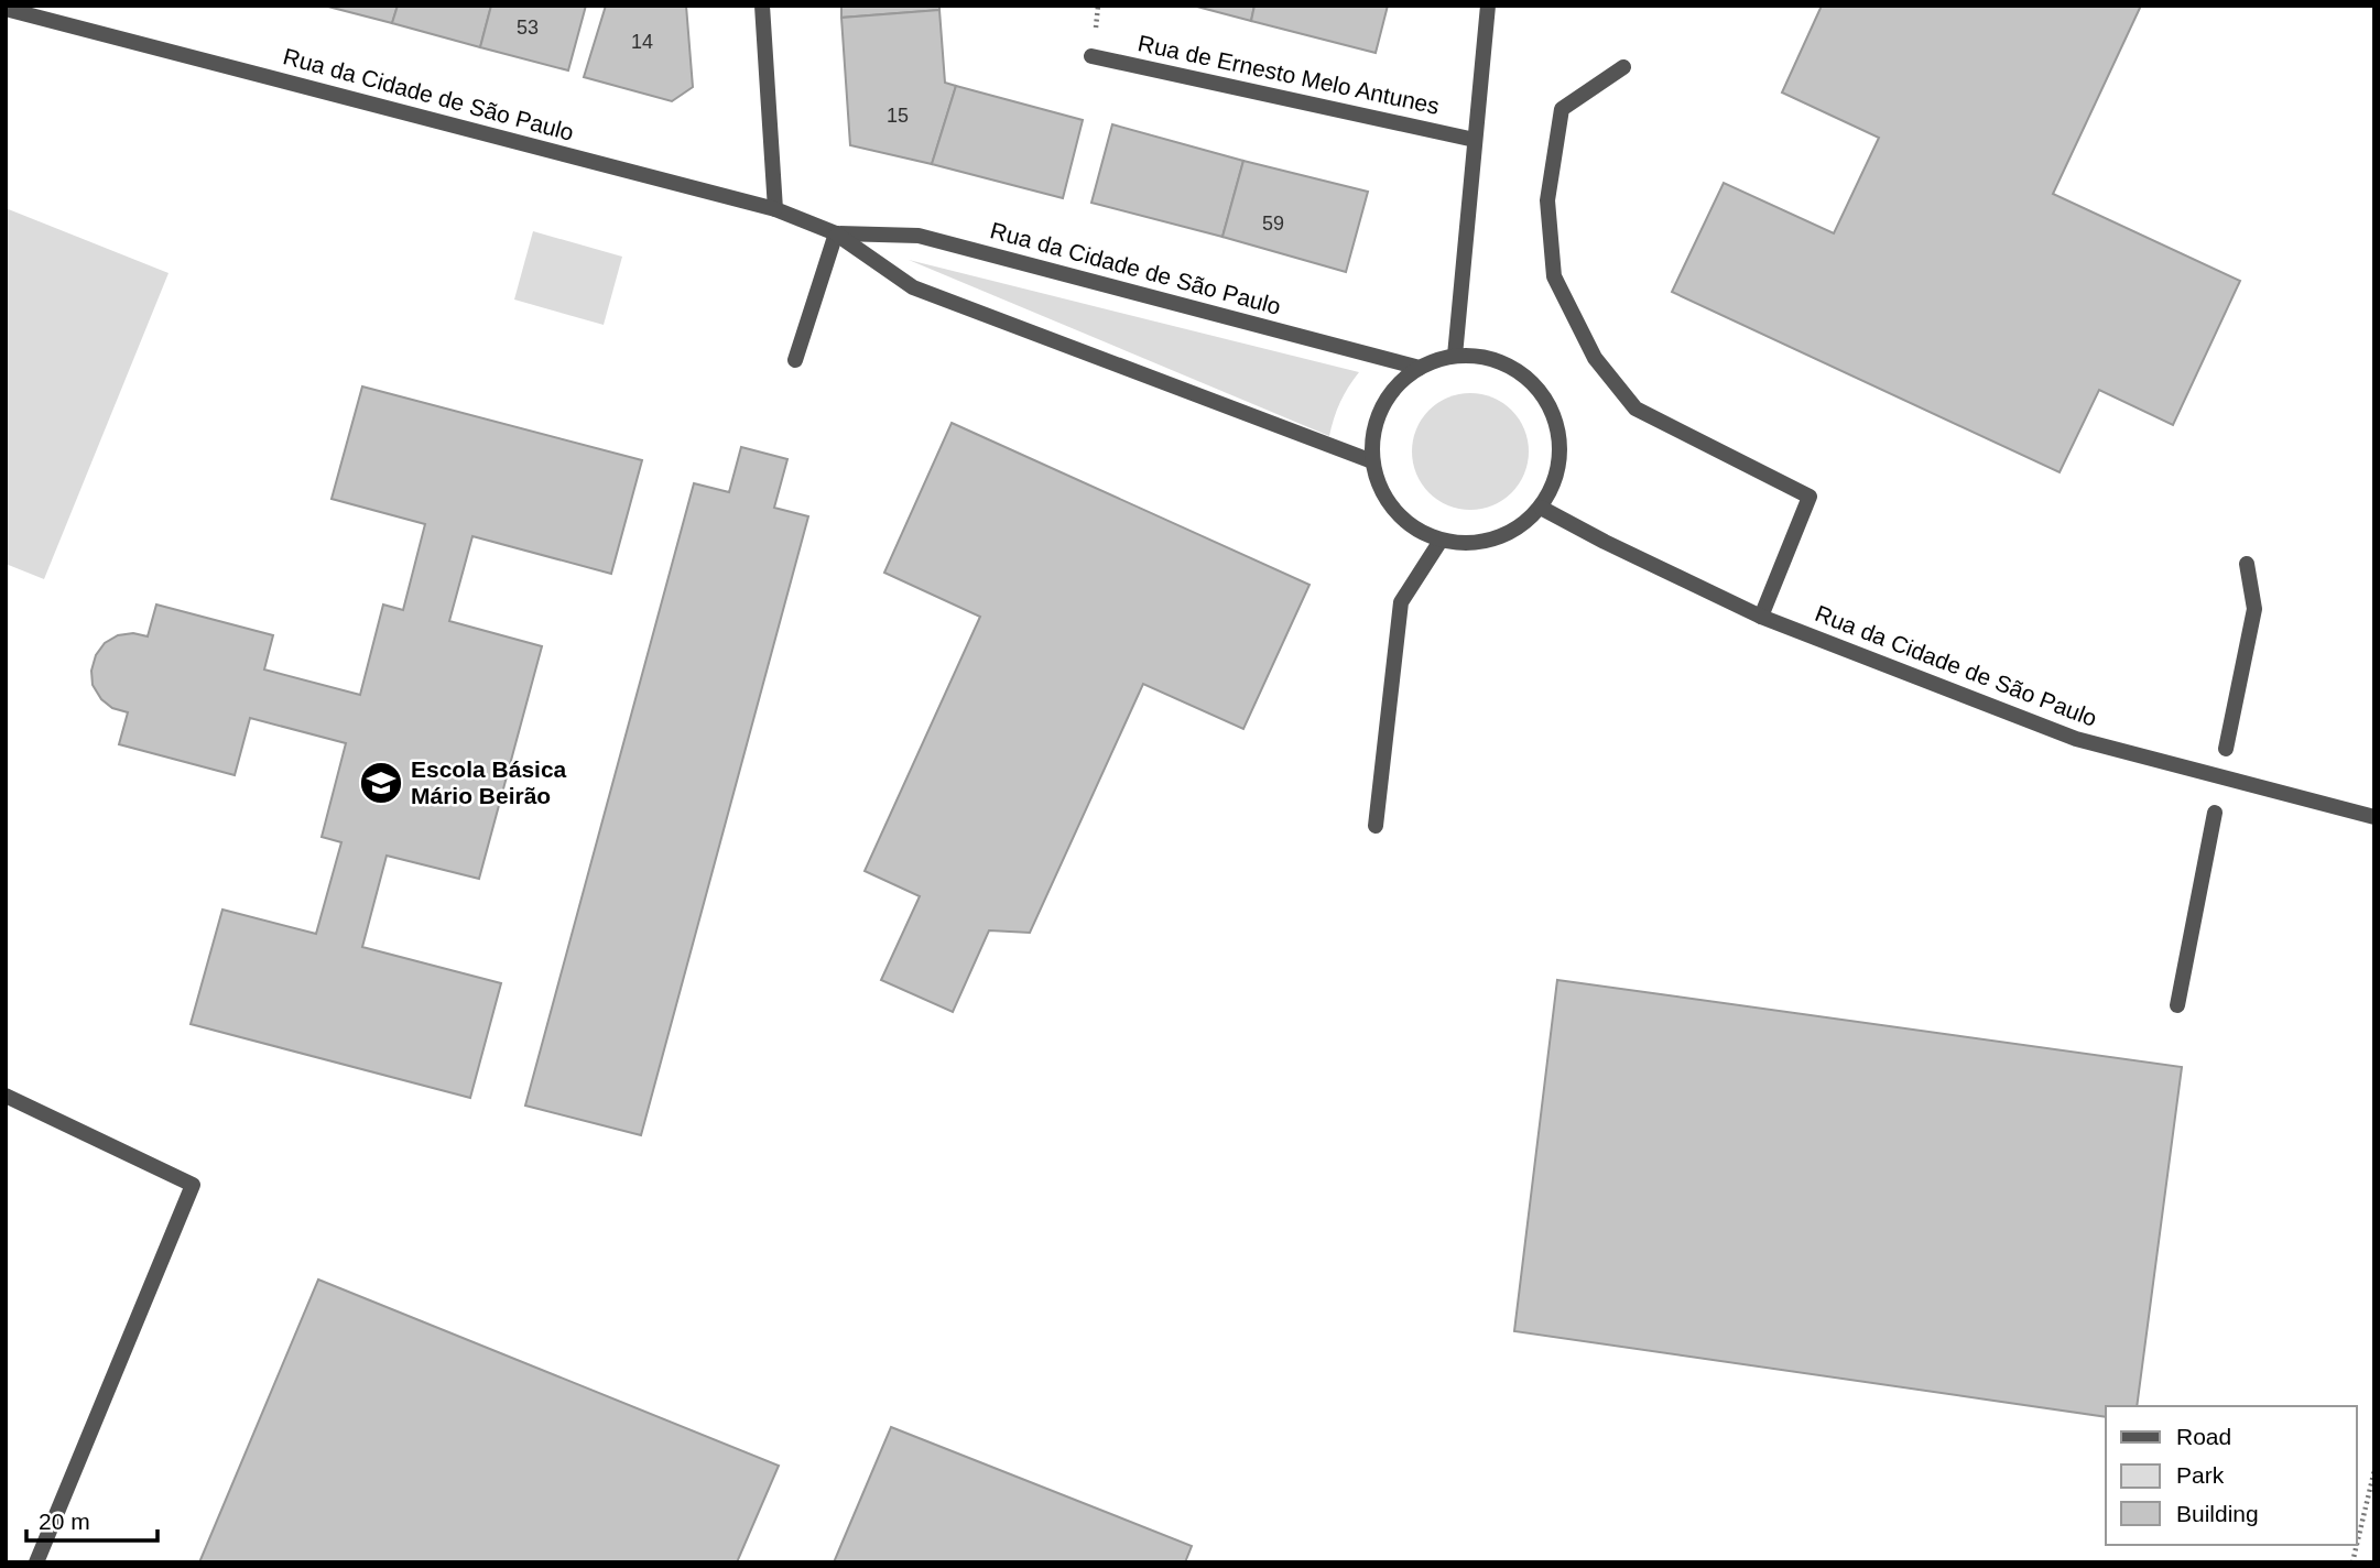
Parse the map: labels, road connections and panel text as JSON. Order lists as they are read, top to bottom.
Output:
{
  "streets": {
    "street": ["Rua de Ernesto Melo Antunes", "Rua da Cidade de São Paulo"]
  },
  "places": {
    "school or university": ["Escola Básica Mário Beirão"]
  },
  "house_numbers": [
    "53",
    "14",
    "15",
    "59"
  ],
  "legend": ["Road", "Park", "Building"],
  "scale_bar": "20 m"
}
